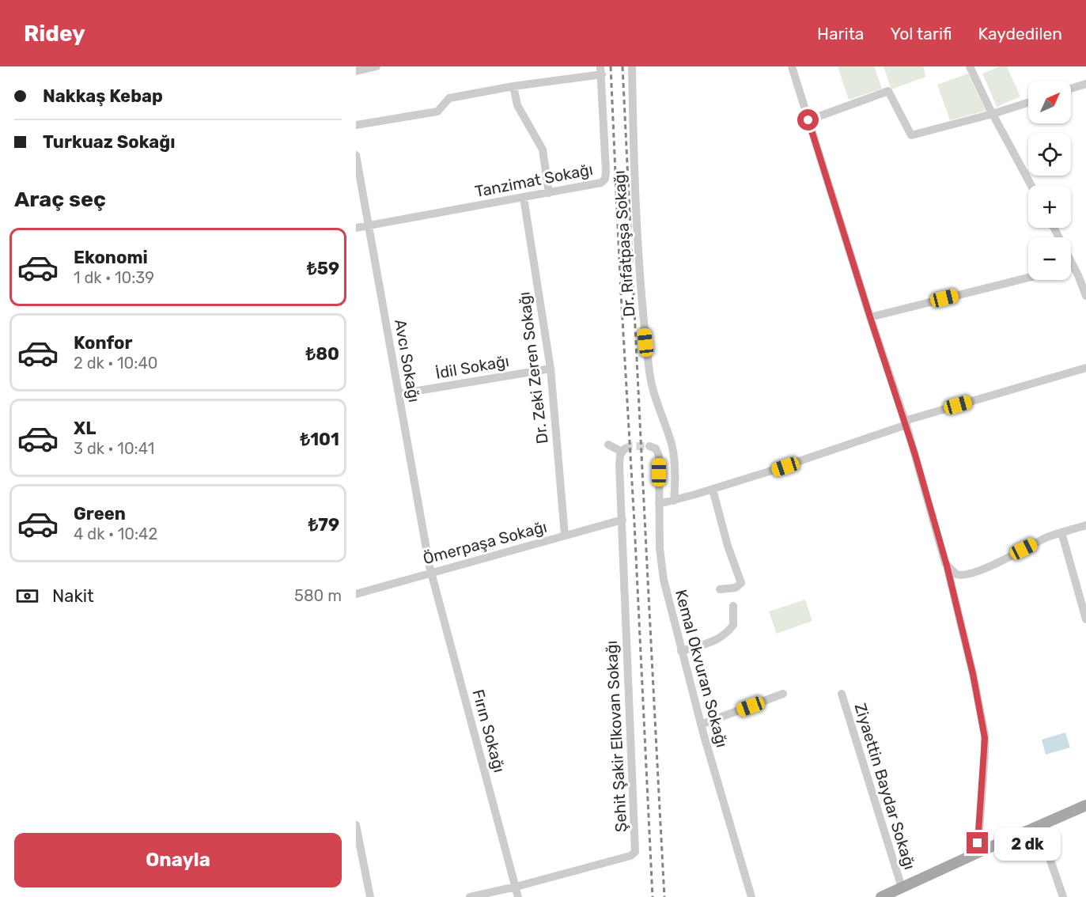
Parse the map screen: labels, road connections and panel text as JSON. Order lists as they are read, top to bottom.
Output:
{
  "streets": {
    "street": [
      "Tanzimat Sokağı",
      "Dr. Rıfatpaşa Sokağı",
      "Avcı Sokağı",
      "İdil Sokağı",
      "Dr. Zeki Zeren Sokağı",
      "Ömerpaşa Sokağı",
      "Kemal Okvuran Sokağı",
      "Fırın Sokağı",
      "Şehit Şakir Elkovan Sokağı",
      "Ziyaettin Baydar Sokağı"
    ]
  },
  "crossings": [
    ["Tanzimat Sokağı", "Avcı Sokağı"],
    ["Tanzimat Sokağı", "Dr. Zeki Zeren Sokağı"],
    ["Avcı Sokağı", "İdil Sokağı"],
    ["Avcı Sokağı", "Ömerpaşa Sokağı"],
    ["Avcı Sokağı", "Fırın Sokağı"],
    ["İdil Sokağı", "Dr. Zeki Zeren Sokağı"],
    ["Dr. Zeki Zeren Sokağı", "Ömerpaşa Sokağı"],
    ["Ömerpaşa Sokağı", "Fırın Sokağı"],
    ["Ömerpaşa Sokağı", "Şehit Şakir Elkovan Sokağı"],
    ["Fırın Sokağı", "Şehit Şakir Elkovan Sokağı"]
  ],
  "north": "top right",
  "page": {
    "header": "Ridey",
    "nav": ["Harita", "Yol tarifi", "Kaydedilen"],
    "banner": ["Nakkaş Kebap", "Turkuaz Sokağı"],
    "map_buttons": ["+", "−"],
    "heading": "Araç seç",
    "list": [
      {
        "name": "Ekonomi",
        "note": "1 dk · 10:39",
        "value": "₺59"
      },
      {
        "name": "Konfor",
        "note": "2 dk · 10:40",
        "value": "₺80"
      },
      {
        "name": "XL",
        "note": "3 dk · 10:41",
        "value": "₺101"
      },
      {
        "name": "Green",
        "note": "4 dk · 10:42",
        "value": "₺79"
      }
    ],
    "pay": ["Nakit", "580 m"],
    "buttons": "Onayla",
    "bubble": "2 dk"
  }
}
